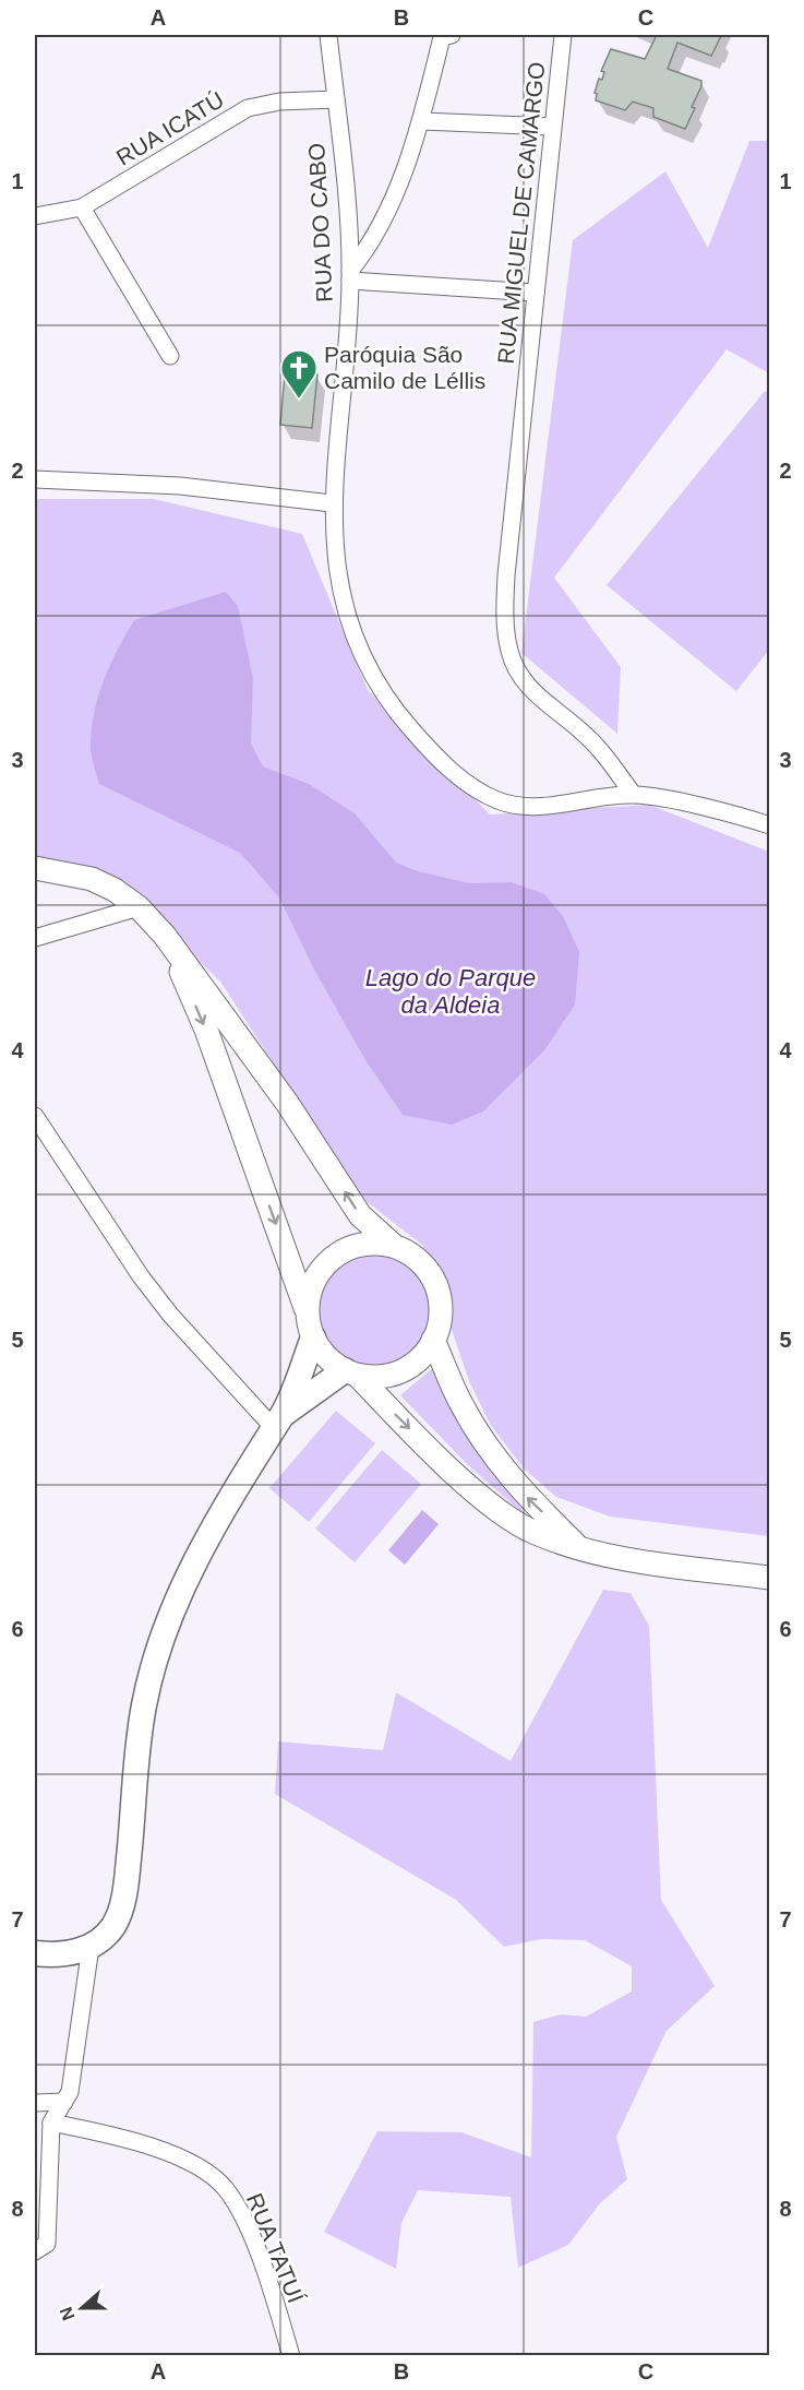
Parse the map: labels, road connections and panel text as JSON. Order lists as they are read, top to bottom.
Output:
{
  "streets": {
    "street": [
      "RUA ICATÚ",
      "RUA MIGUEL DE CAMARGO",
      "RUA DO CABO",
      "RUA TATUÍ"
    ]
  },
  "crossings": [
    ["RUA ICATÚ", "RUA DO CABO"],
    ["RUA MIGUEL DE CAMARGO", "RUA DO CABO"]
  ],
  "water": ["Lago do Parque da Aldeia"],
  "places": {
    "church": ["Paróquia São Camilo de Léllis"]
  },
  "north": "left",
  "grid": {
    "columns": ["A", "B", "C"],
    "rows": [
      "1",
      "2",
      "3",
      "4",
      "5",
      "6",
      "7",
      "8"
    ]
  }
}
